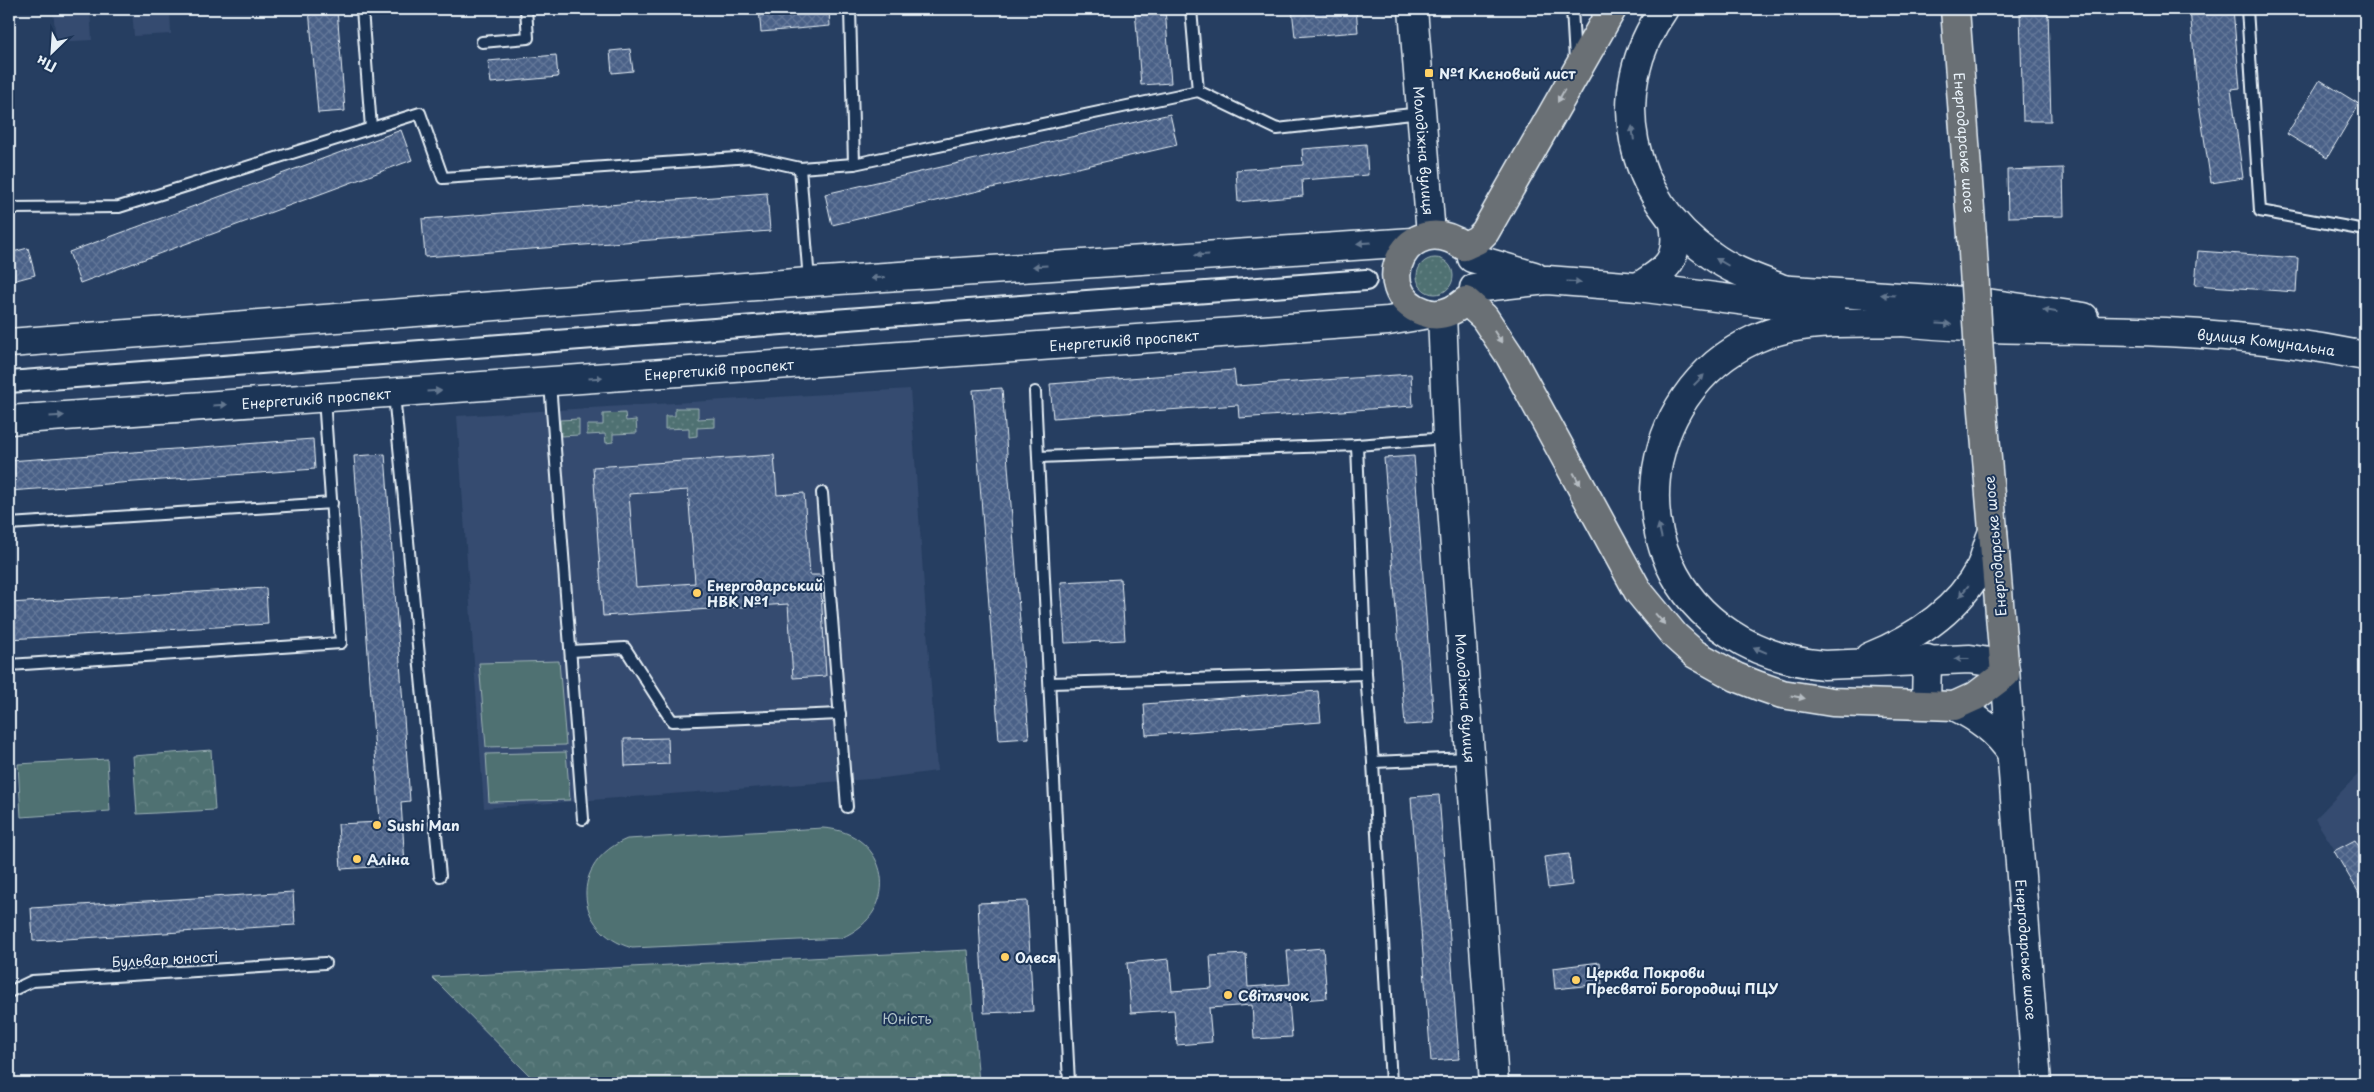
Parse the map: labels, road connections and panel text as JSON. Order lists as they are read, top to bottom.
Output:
{
  "streets": {
    "main road": ["Енергодарське шосе"],
    "street": ["Молодіжна вулиця", "Енергетиків проспект", "вулиця Комунальна"],
    "lane": ["Бульвар юності"]
  },
  "crossings": [
    ["Молодіжна вулиця", "Енергетиків проспект"]
  ],
  "parks": ["Юність"],
  "places": {
    "transit": ["№1 Кленовый лист"],
    "other": [
      "Енергодарський НВК №1",
      "Sushi Man",
      "Аліна",
      "Олеся",
      "Церква Покрови Пресвятої Богородиці ПЦУ",
      "Світлячок"
    ]
  },
  "north": "bottom left"
}
